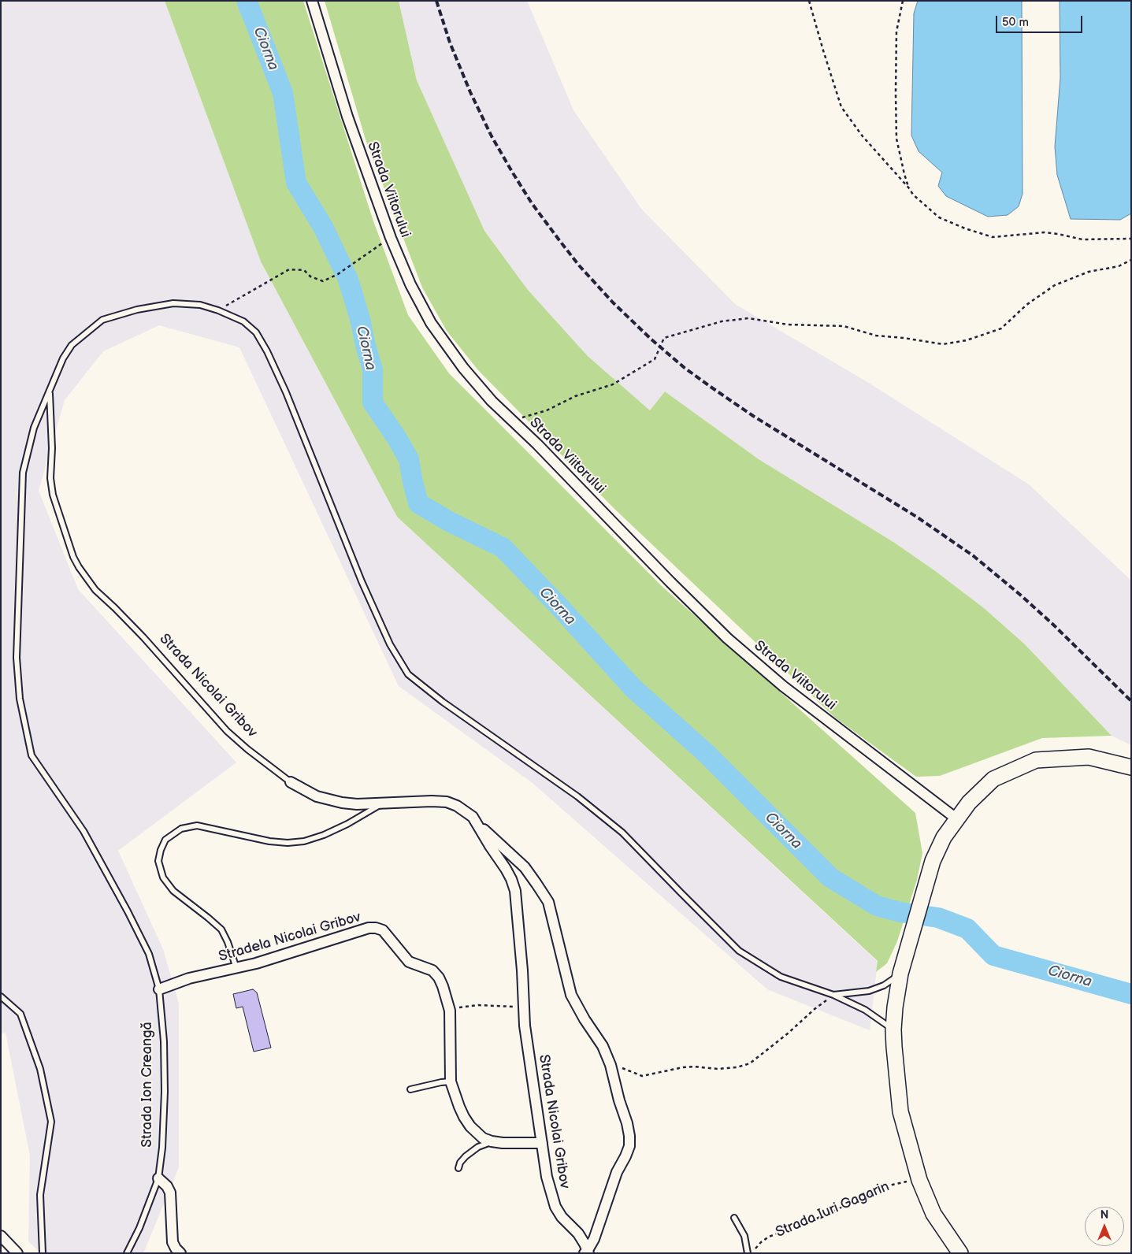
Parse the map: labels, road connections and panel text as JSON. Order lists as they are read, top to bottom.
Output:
{
  "streets": {
    "street": ["Strada Viitorului", "Strada Nicolai Gribov", "Stradela Nicolai Gribov"],
    "lane": ["Strada Ion Creangă"],
    "path": ["Strada Iuri Gagarin"]
  },
  "crossings": [
    ["Strada Nicolai Gribov", "Stradela Nicolai Gribov"],
    ["Strada Nicolai Gribov", "Strada Ion Creangă"],
    ["Stradela Nicolai Gribov", "Strada Ion Creangă"]
  ],
  "water": ["Ciorna"],
  "scale_bar": "50 m",
  "north": "top"
}
